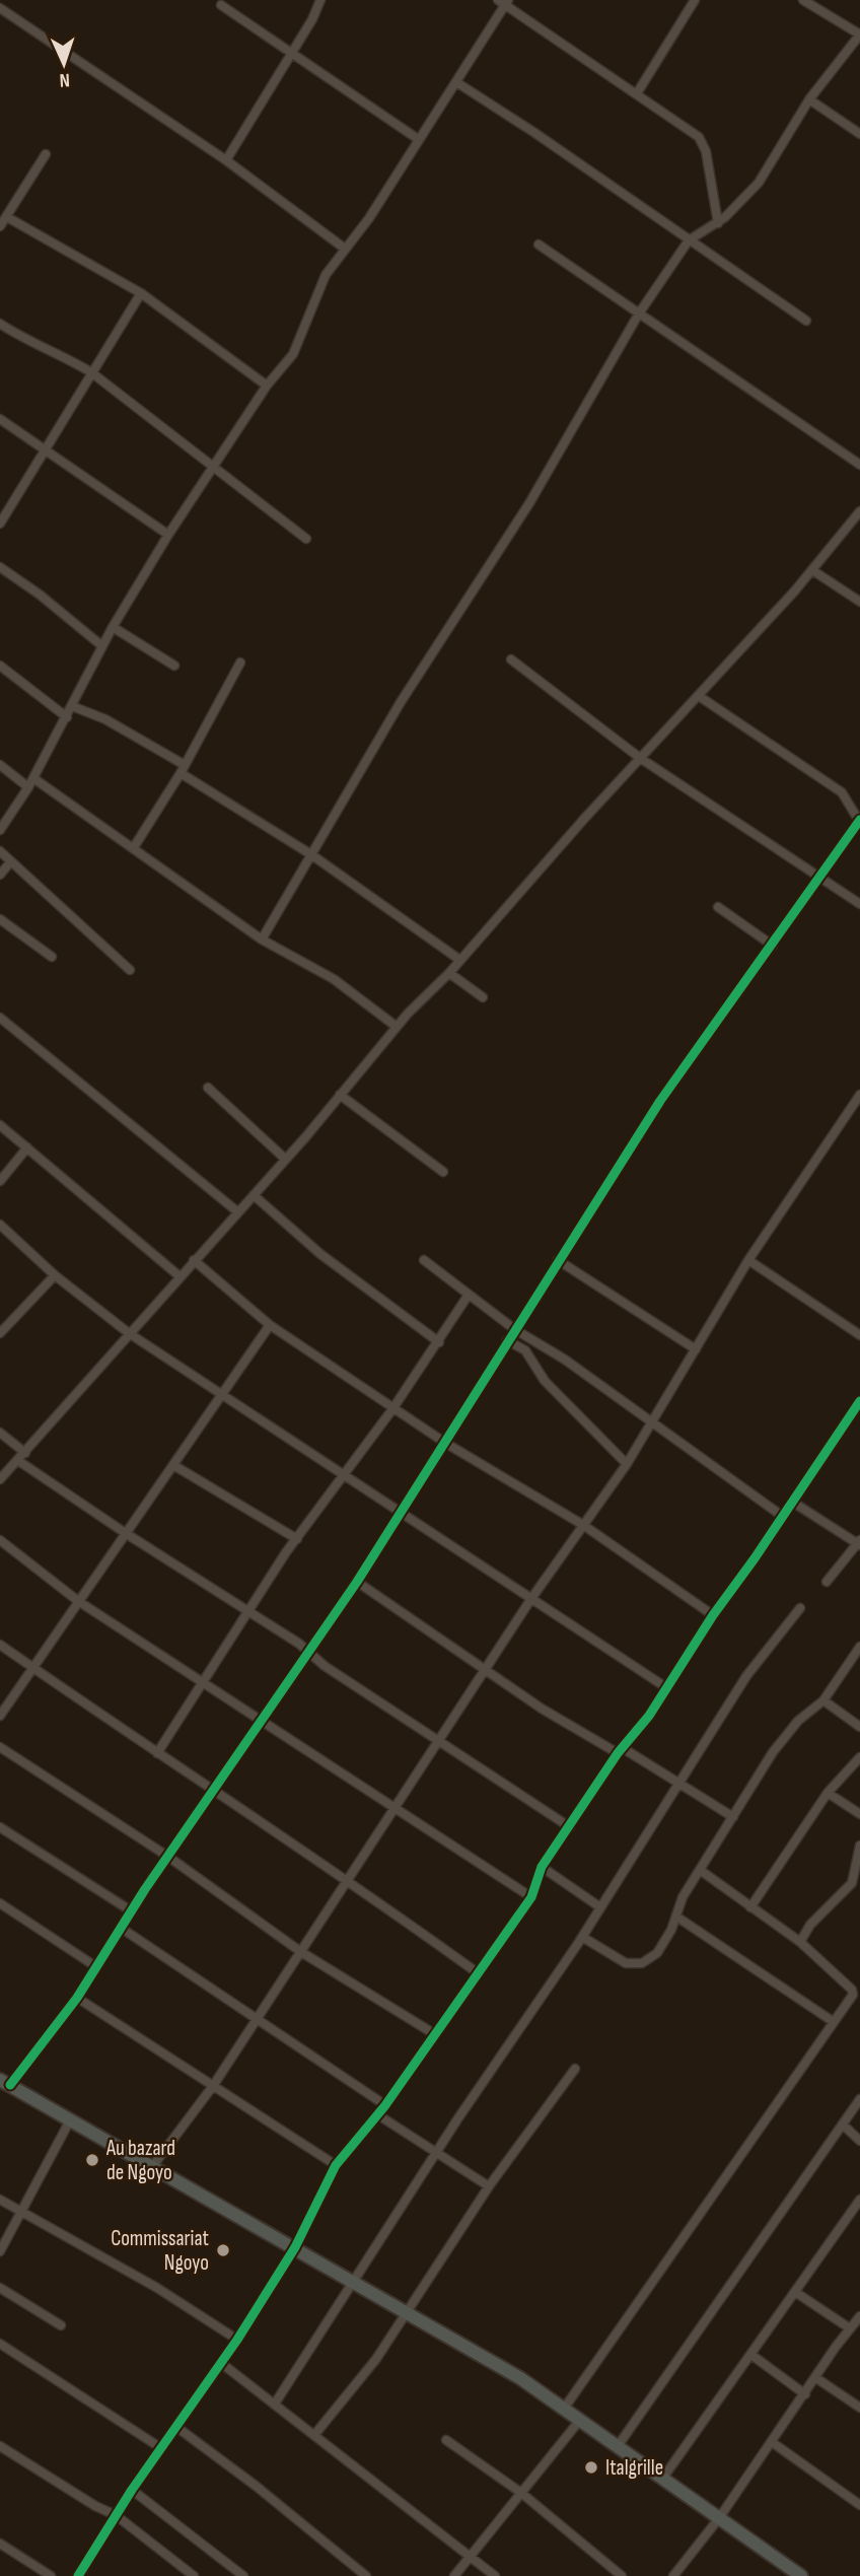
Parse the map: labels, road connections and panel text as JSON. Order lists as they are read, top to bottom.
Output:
{
  "places": ["Au bazard de Ngoyo", "Commissariat Ngoyo", "Italgrille"],
  "north": "bottom"
}
